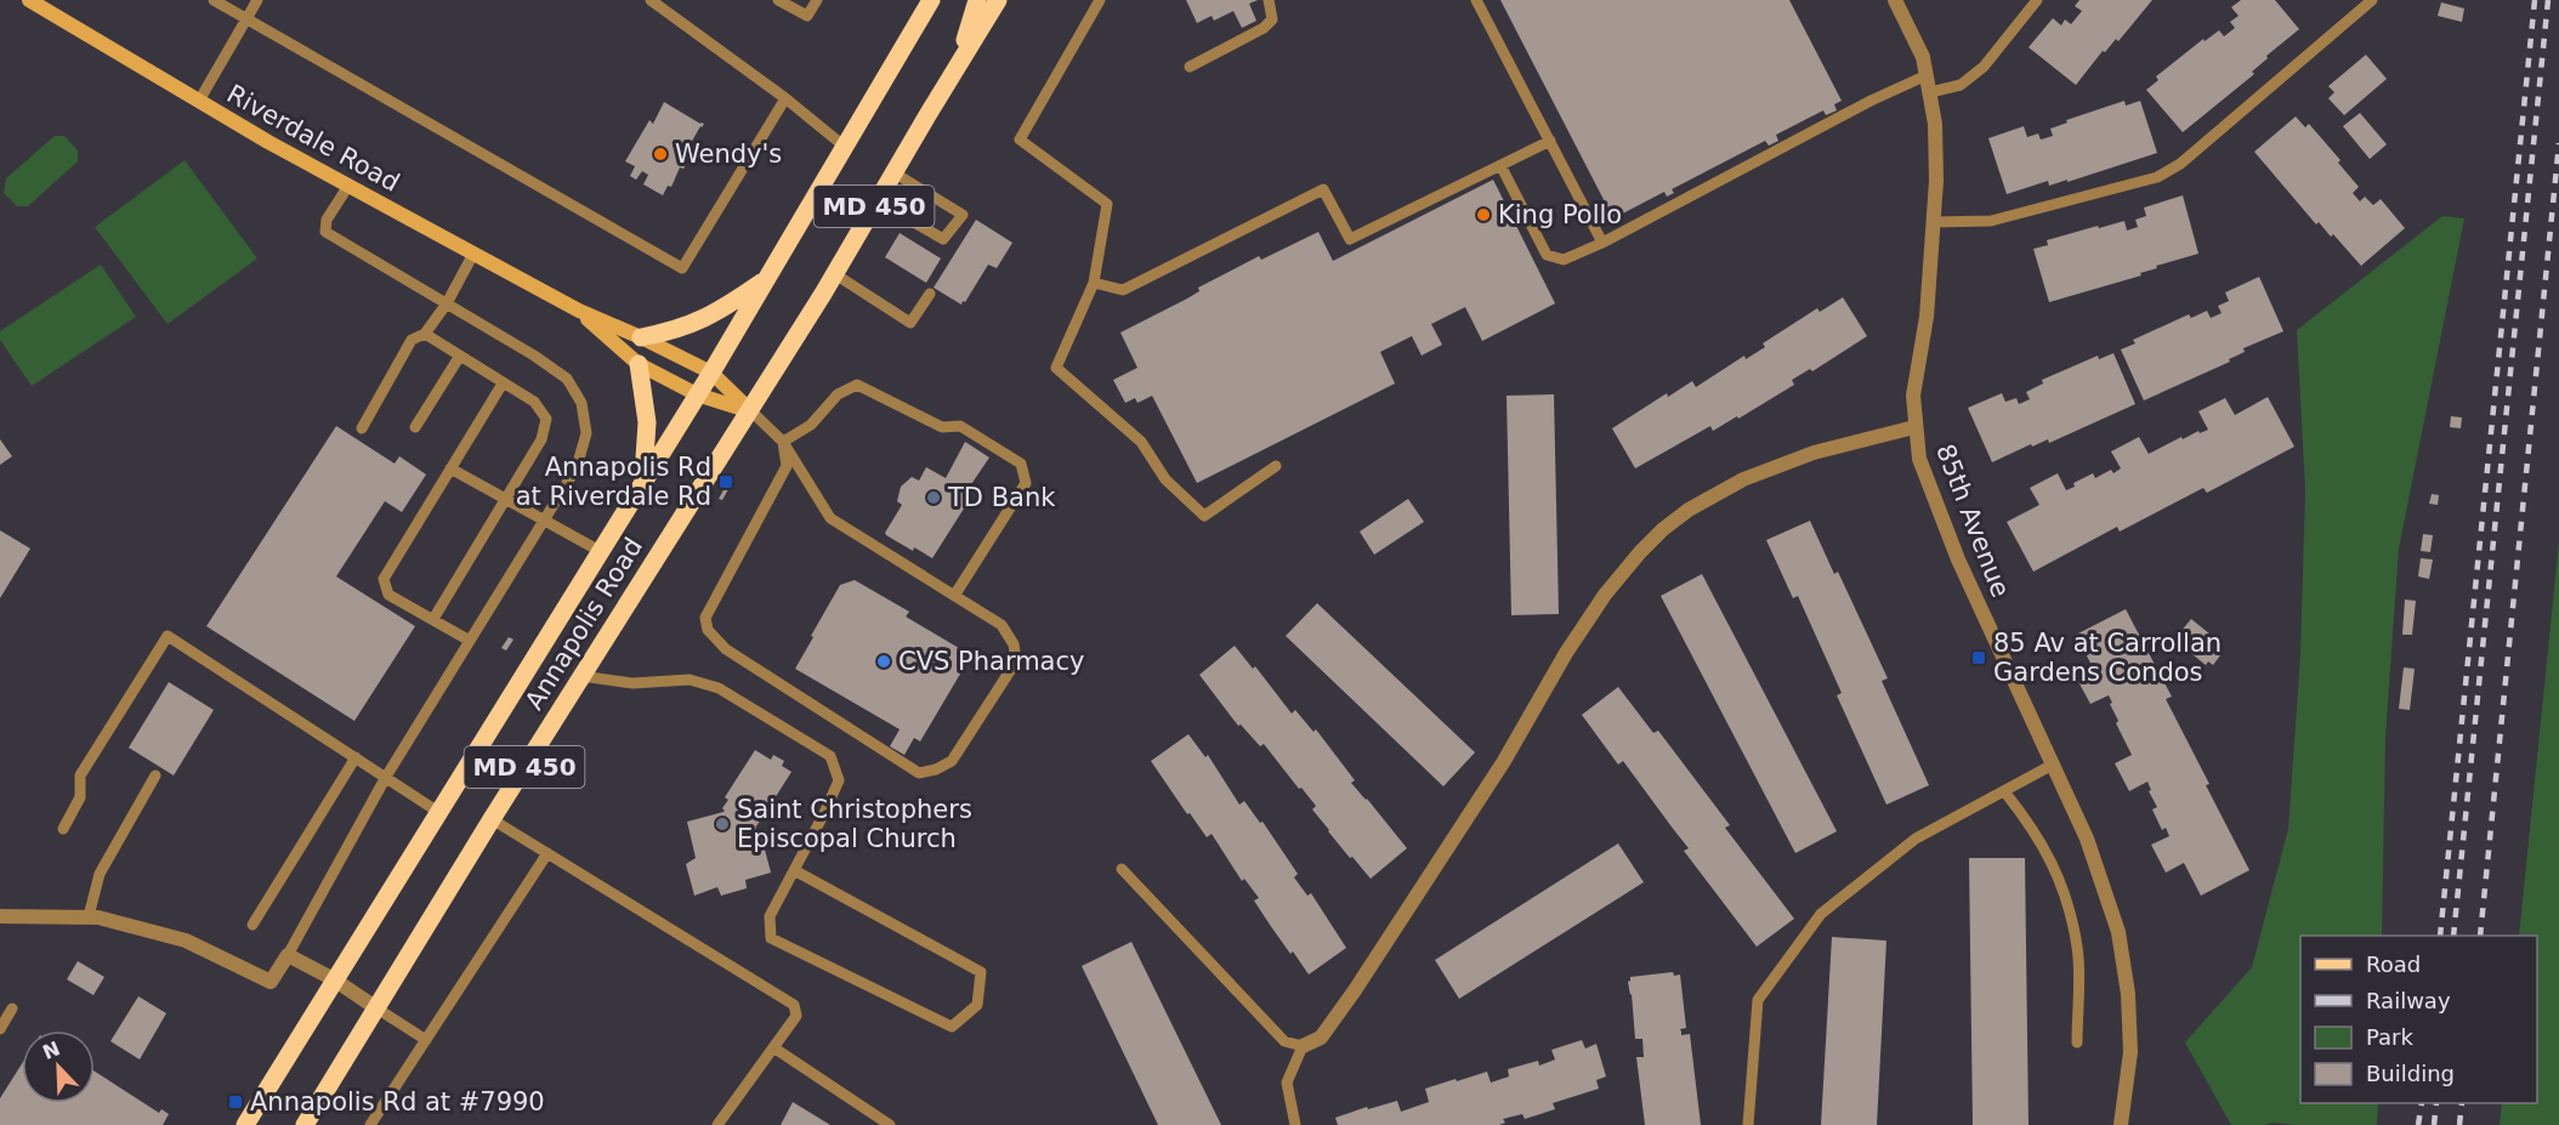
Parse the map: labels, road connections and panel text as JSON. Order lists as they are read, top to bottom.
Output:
{
  "streets": {
    "main road": ["Riverdale Road", "MD 450", "Annapolis Road"],
    "street": ["85th Avenue"]
  },
  "crossings": [
    ["Riverdale Road", "Annapolis Road"]
  ],
  "places": {
    "other": [
      "Wendy's",
      "King Pollo",
      "TD Bank",
      "CVS Pharmacy",
      "Saint Christophers Episcopal Church"
    ],
    "transit": ["Annapolis Rd at Riverdale Rd", "85 Av at Carrollan Gardens Condos", "Annapolis Rd at #7990"]
  },
  "legend": [
    "Road",
    "Railway",
    "Park",
    "Building"
  ],
  "north": "top left"
}
